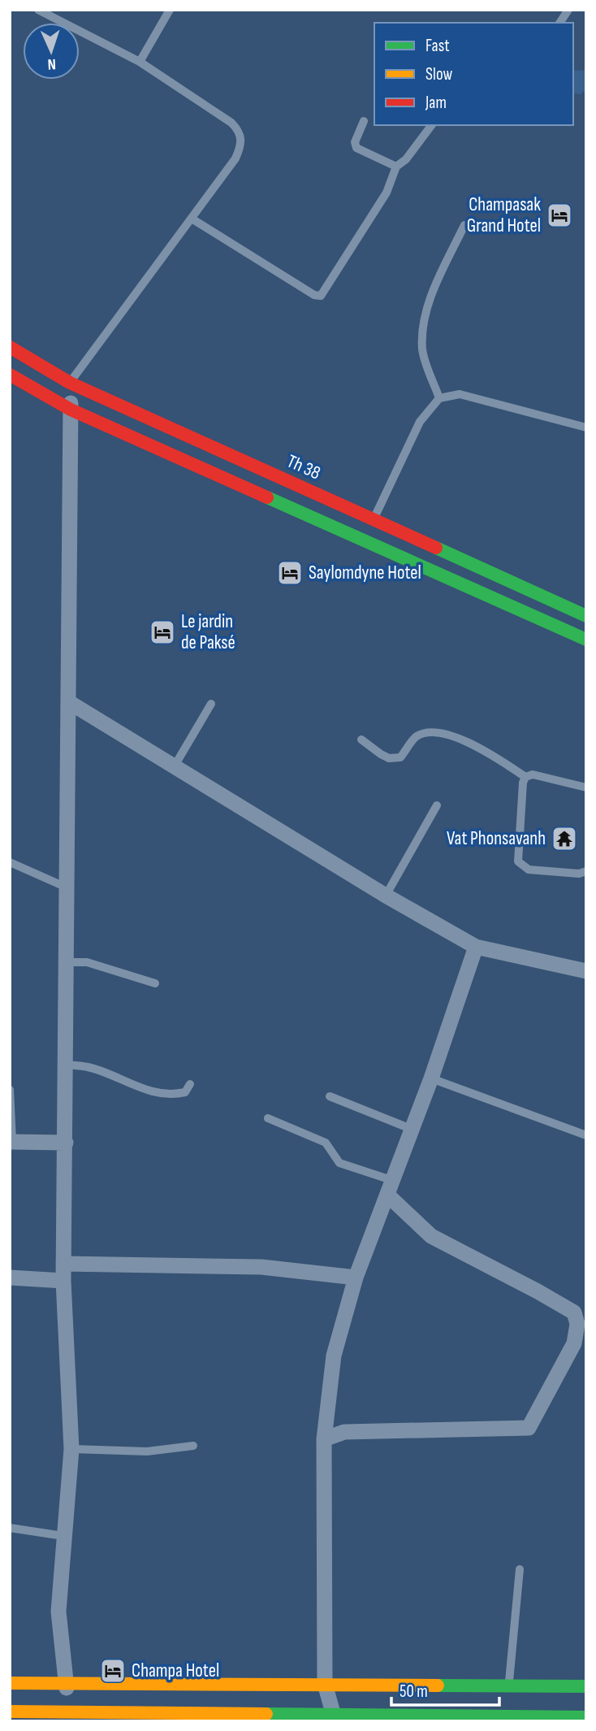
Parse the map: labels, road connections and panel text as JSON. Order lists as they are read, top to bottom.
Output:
{
  "streets": {
    "main road": ["Th 38"]
  },
  "places": {
    "hotel": [
      "Champasak Grand Hotel",
      "Saylomdyne Hotel",
      "Le jardin de Paksé",
      "Champa Hotel"
    ],
    "temple": ["Vat Phonsavanh"]
  },
  "legend": ["Fast", "Slow", "Jam"],
  "scale_bar": "50 m",
  "north": "bottom"
}
